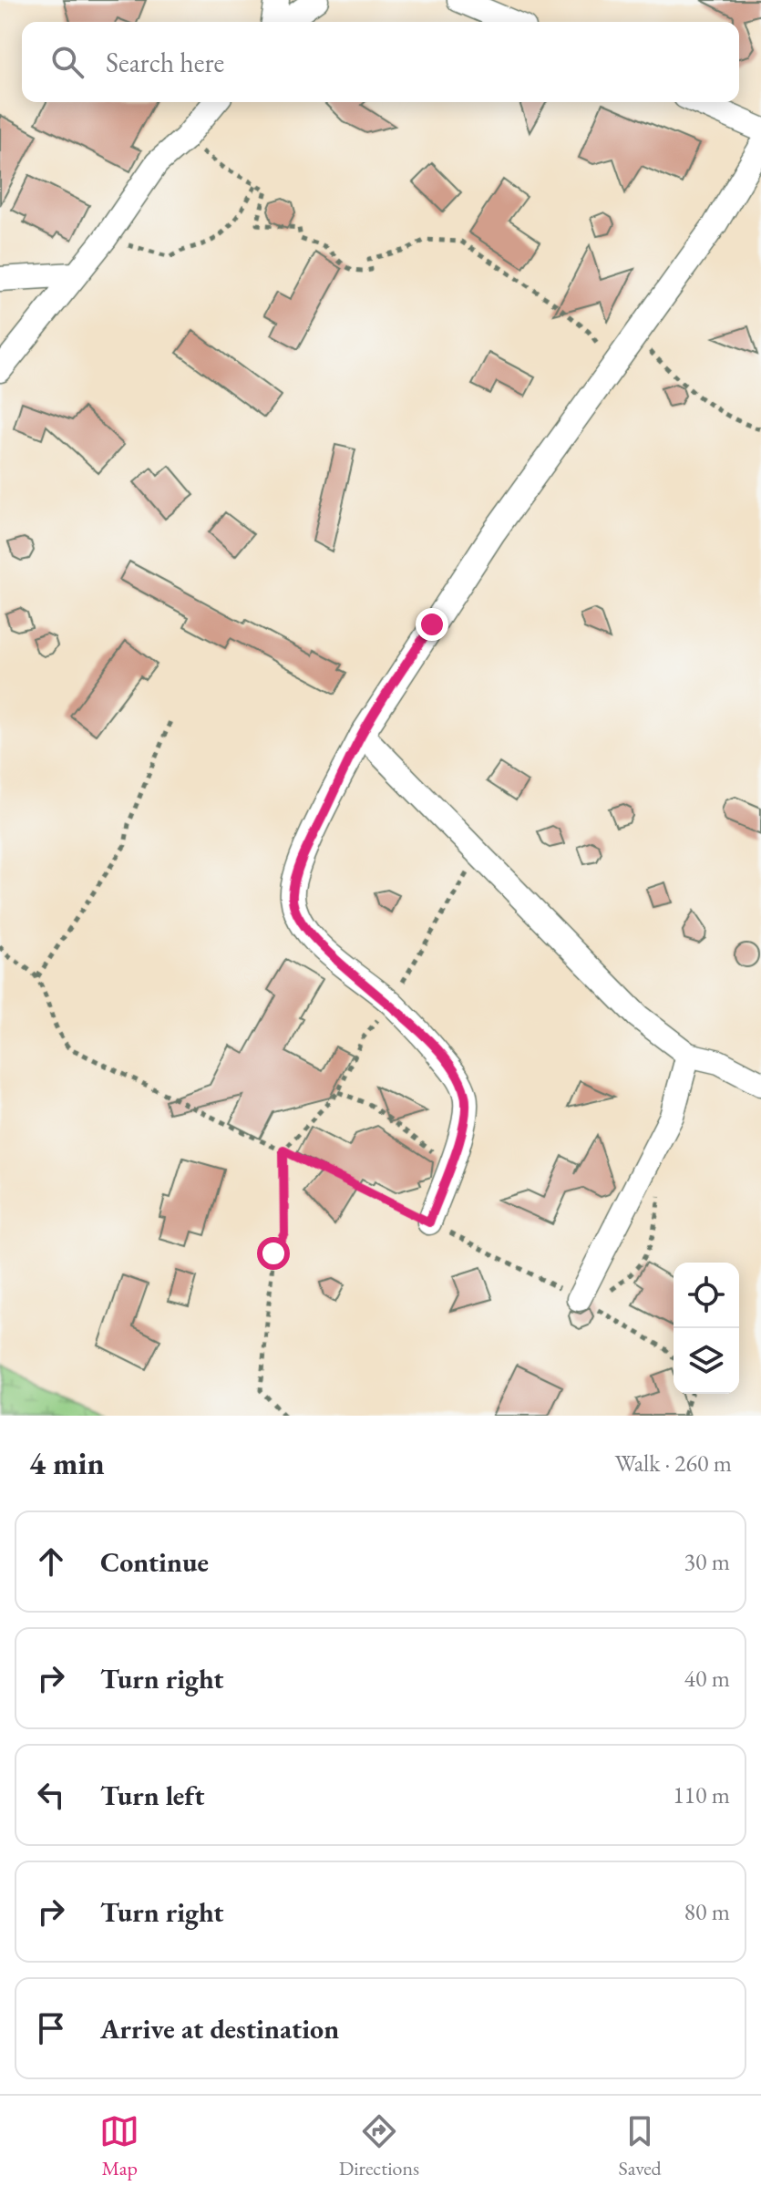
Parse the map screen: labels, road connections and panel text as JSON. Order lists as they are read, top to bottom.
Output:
{
  "page": {
    "search": "Search here",
    "heading": ["4 min", "Walk · 260 m"],
    "list": [
      ["Continue", "30 m"],
      ["Turn right", "40 m"],
      ["Turn left", "110 m"],
      ["Turn right", "80 m"],
      "Arrive at destination"
    ],
    "nav": ["Map", "Directions", "Saved"]
  }
}
